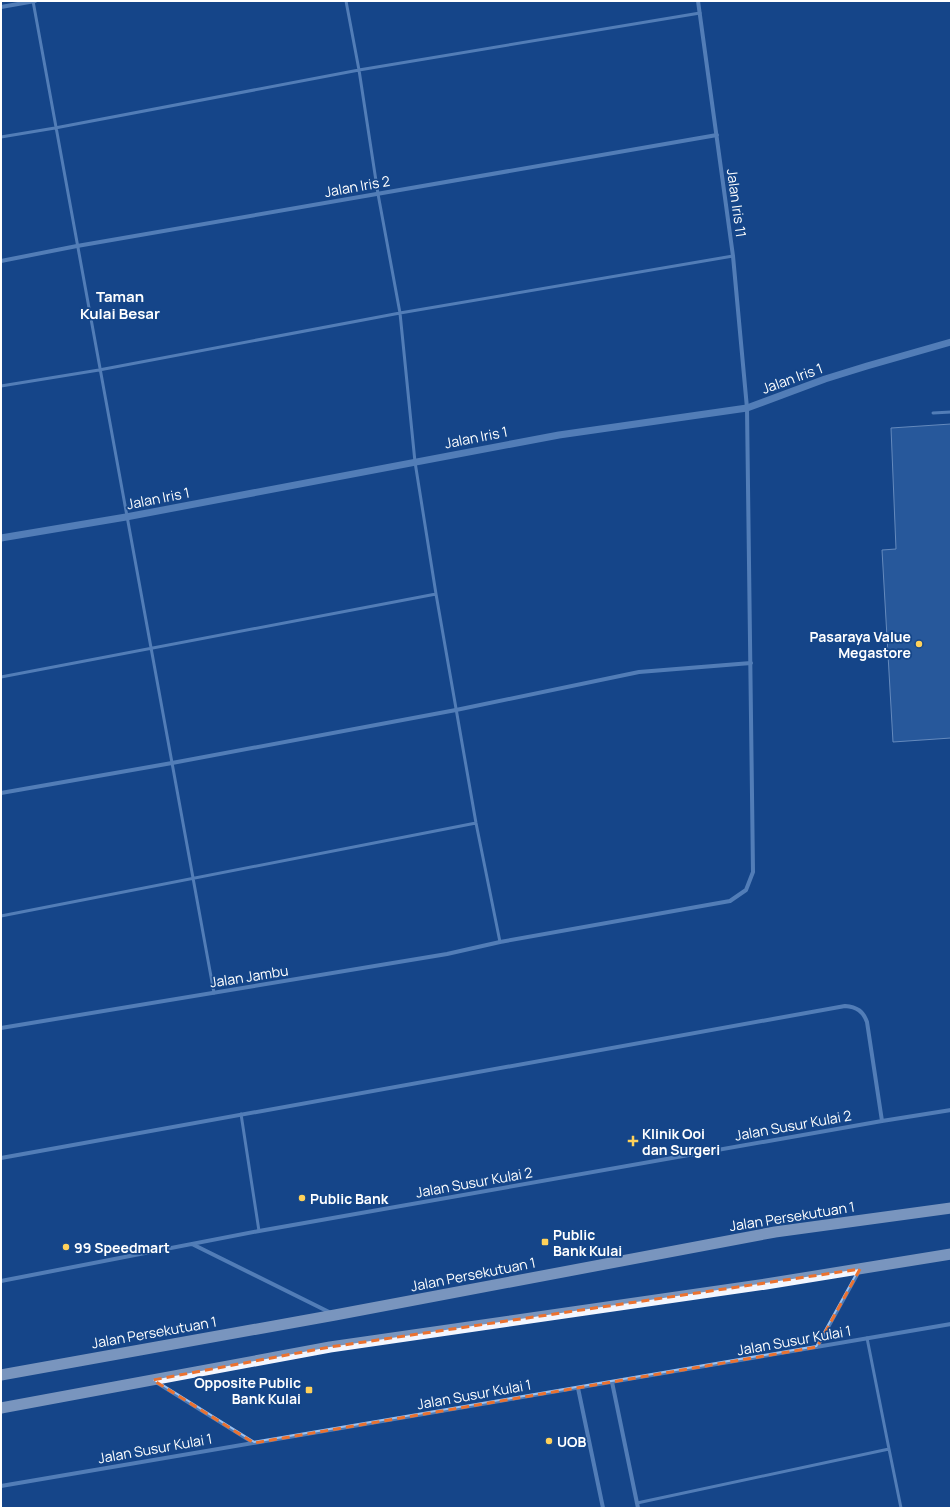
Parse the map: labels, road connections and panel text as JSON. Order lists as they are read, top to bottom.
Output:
{
  "streets": {
    "highway": ["Jalan Persekutuan 1"],
    "street": [
      "Jalan Iris 2",
      "Jalan Iris 11",
      "Jalan Iris 1",
      "Jalan Jambu",
      "Jalan Susur Kulai 2",
      "Jalan Susur Kulai 1"
    ]
  },
  "crossings": [
    ["Jalan Iris 2", "Jalan Iris 11"],
    ["Jalan Iris 11", "Jalan Iris 1"],
    ["Jalan Iris 11", "Jalan Jambu"]
  ],
  "districts": ["Taman Kulai Besar"],
  "places": {
    "other": [
      "Pasaraya Value Megastore",
      "Public Bank",
      "99 Speedmart",
      "UOB"
    ],
    "health": ["Klinik Ooi dan Surgeri"],
    "transit": ["Public Bank Kulai", "Opposite Public Bank Kulai"]
  }
}
